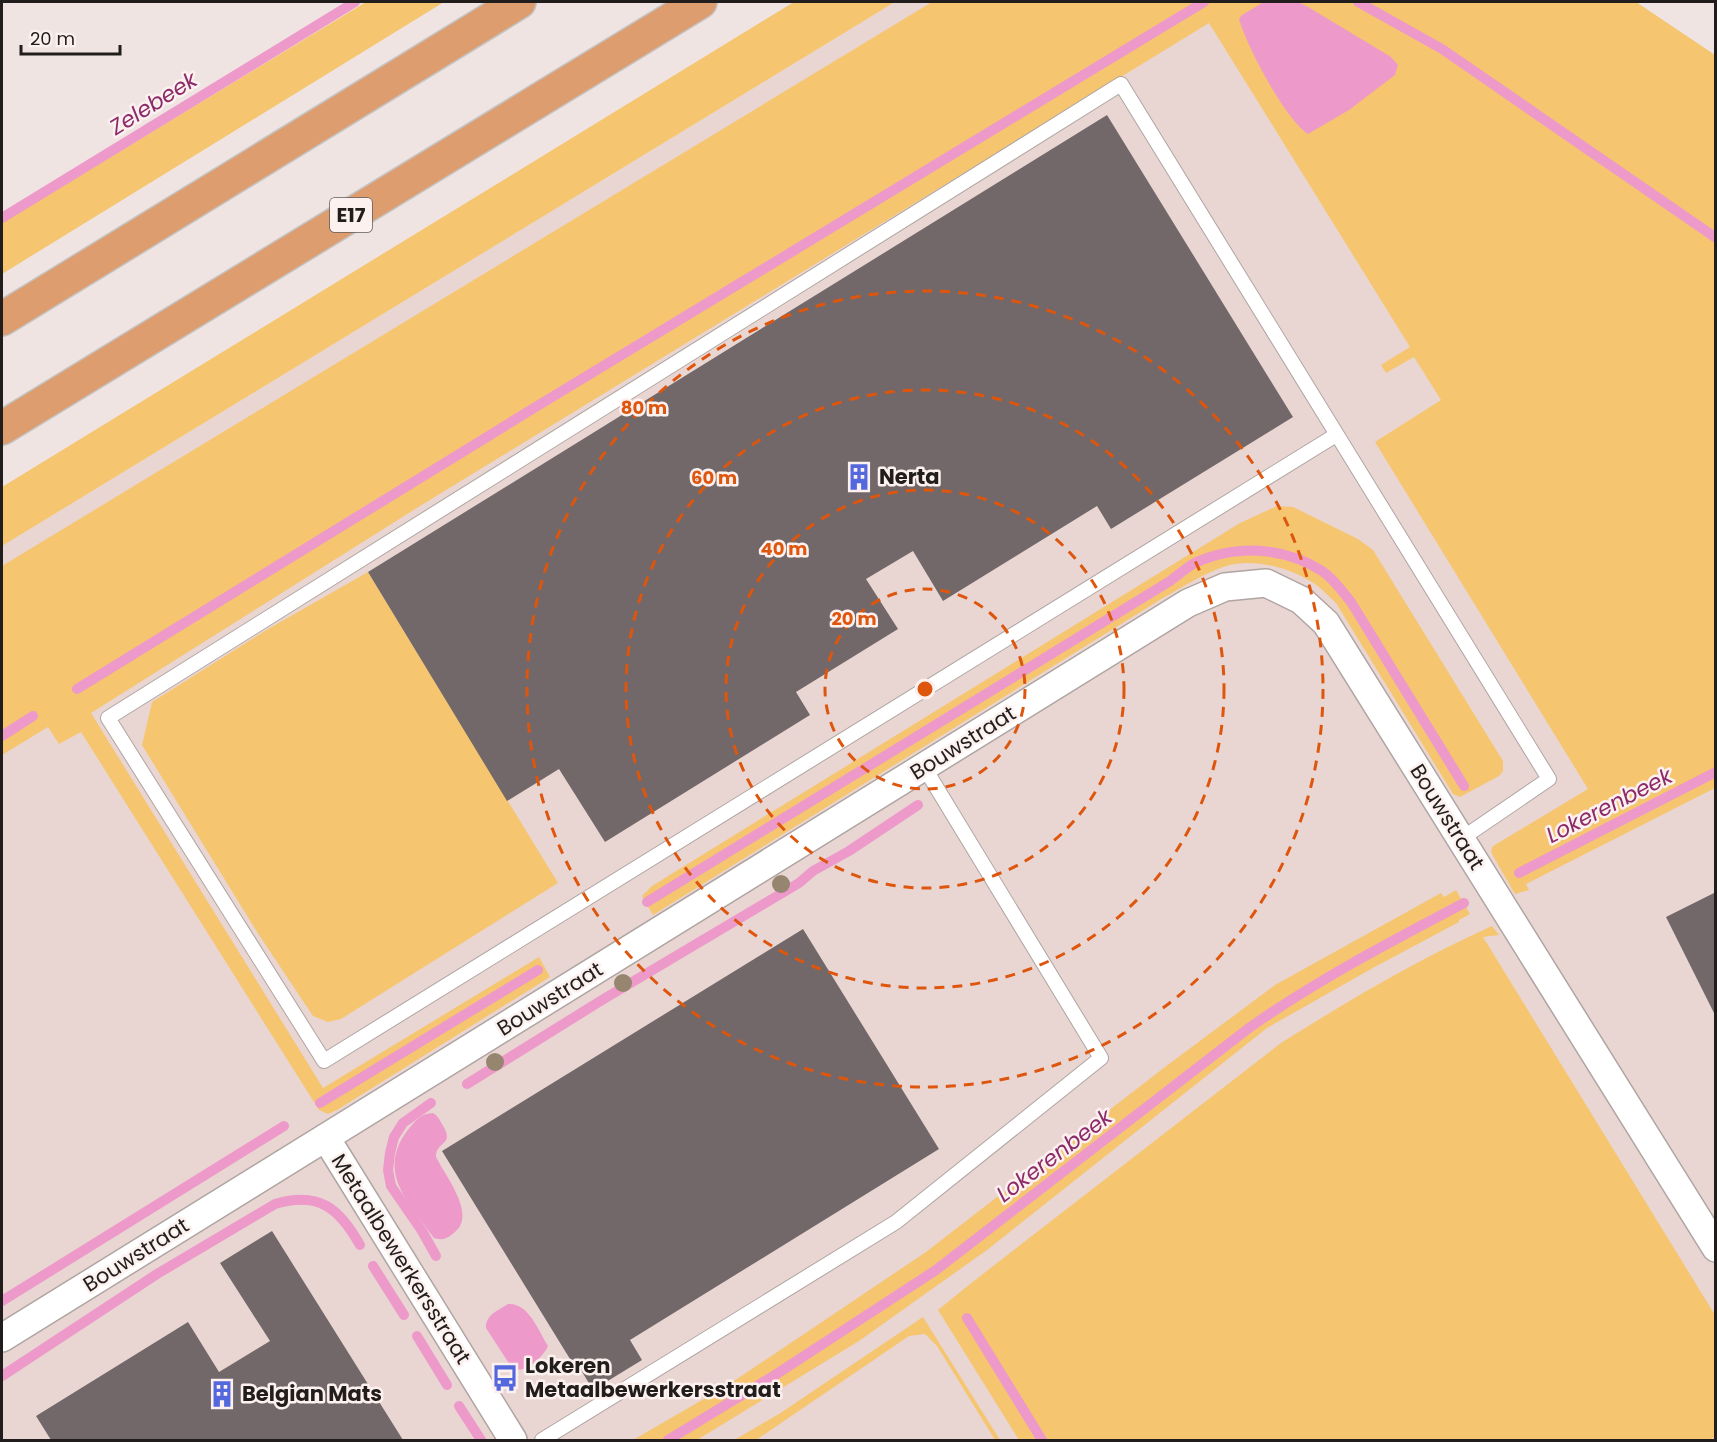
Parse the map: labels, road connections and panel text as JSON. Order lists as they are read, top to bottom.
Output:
{
  "streets": {
    "highway": ["E17"],
    "street": ["Bouwstraat", "Metaalbewerkersstraat"]
  },
  "crossings": [
    ["Bouwstraat", "Metaalbewerkersstraat"]
  ],
  "water": ["Zelebeek", "Lokerenbeek"],
  "places": {
    "building": ["Nerta", "Belgian Mats"],
    "bus stop": ["Lokeren Metaalbewerkersstraat"]
  },
  "scale_bar": "20 m",
  "rings": [
    "80 m",
    "60 m",
    "40 m",
    "20 m"
  ]
}
